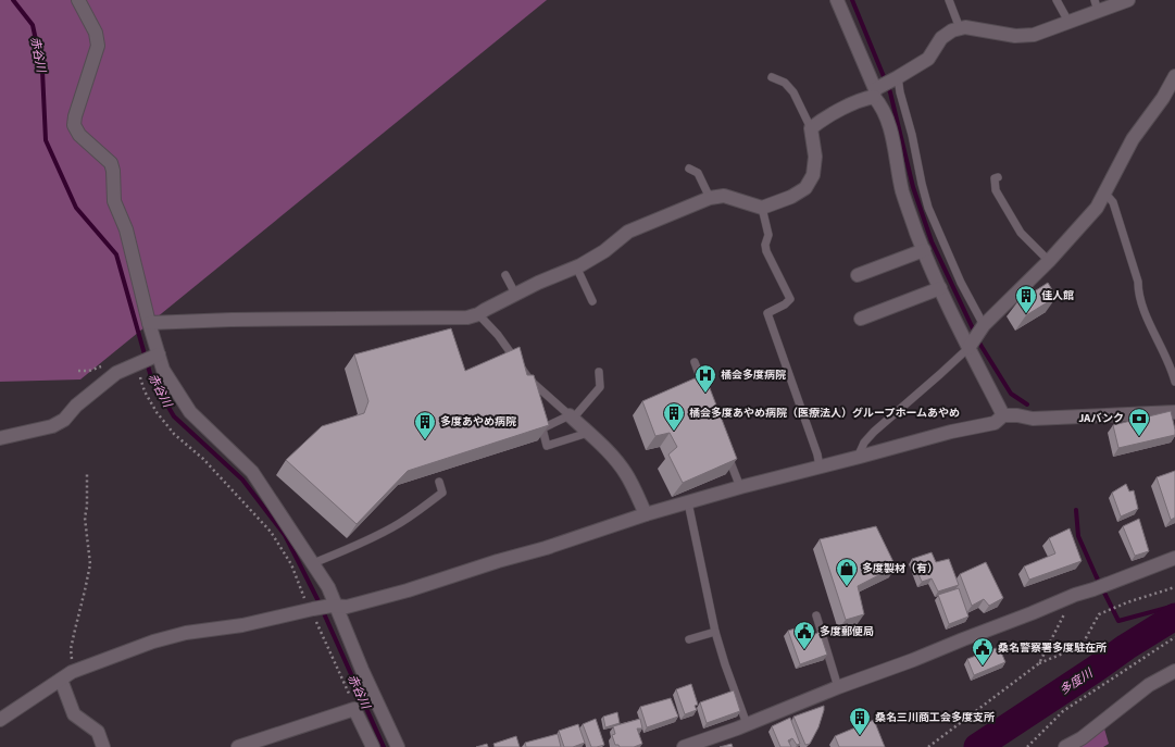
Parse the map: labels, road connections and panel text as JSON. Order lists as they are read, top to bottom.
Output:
{
  "water": ["赤谷川", "多度川"],
  "places": {
    "building": [
      "佳人館",
      "橘会多度あやめ病院（医療法人）グループホームあやめ",
      "多度あやめ病院",
      "桑名三川商工会多度支所"
    ],
    "hospital": ["橘会多度病院"],
    "bank": ["JAバンク"],
    "shop": ["多度製材（有）"],
    "public building": ["多度郵便局", "桑名警察署多度駐在所"]
  }
}
